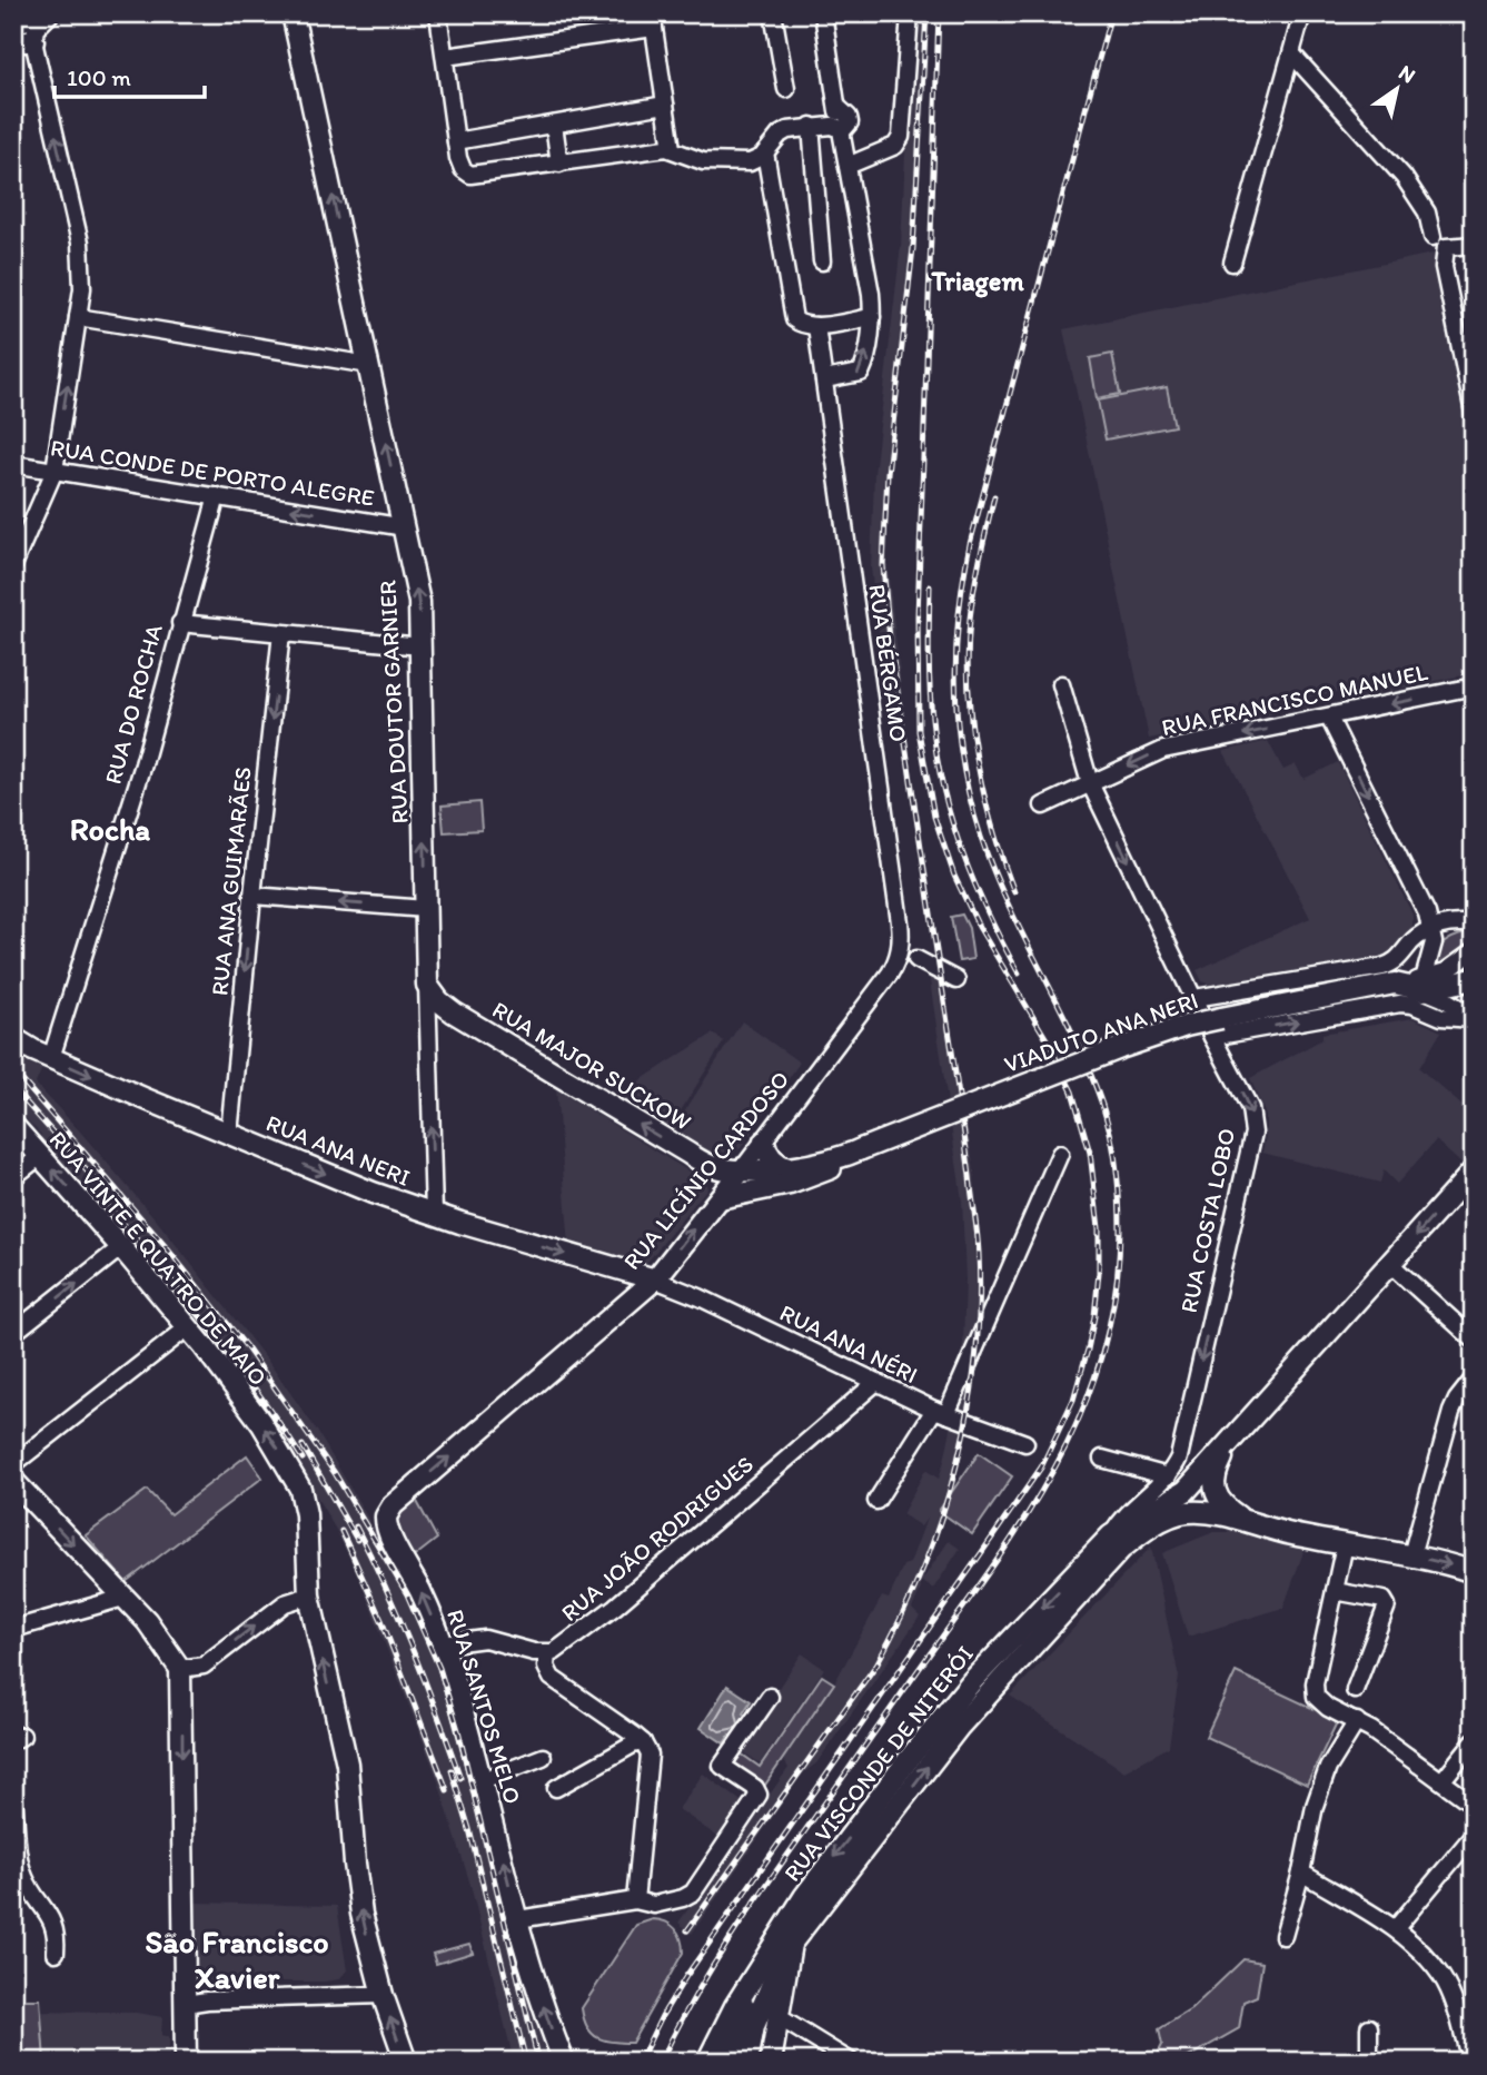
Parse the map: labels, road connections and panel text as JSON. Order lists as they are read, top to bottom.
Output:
{
  "streets": {
    "main road": [
      "RUA DOUTOR GARNIER",
      "VIADUTO ANA NERI",
      "RUA MAJOR SUCKOW",
      "RUA ANA NERI",
      "RUA LICÍNIO CARDOSO",
      "RUA VINTE E QUATRO DE MAIO",
      "RUA SANTOS MELO",
      "RUA VISCONDE DE NITERÓI"
    ],
    "street": [
      "RUA CONDE DE PORTO ALEGRE",
      "RUA BÉRGAMO",
      "RUA FRANCISCO MANUEL",
      "RUA DO ROCHA",
      "RUA ANA GUIMARÃES",
      "RUA COSTA LOBO",
      "RUA ANA NÉRI",
      "RUA JOÃO RODRIGUES"
    ]
  },
  "crossings": [
    ["RUA CONDE DE PORTO ALEGRE", "RUA DOUTOR GARNIER"],
    ["RUA CONDE DE PORTO ALEGRE", "RUA DO ROCHA"],
    ["RUA BÉRGAMO", "RUA LICÍNIO CARDOSO"],
    ["RUA FRANCISCO MANUEL", "RUA COSTA LOBO"],
    ["RUA DOUTOR GARNIER", "RUA MAJOR SUCKOW"],
    ["RUA DOUTOR GARNIER", "RUA ANA NERI"],
    ["RUA DO ROCHA", "RUA ANA NERI"],
    ["RUA ANA GUIMARÃES", "RUA ANA NERI"],
    ["VIADUTO ANA NERI", "RUA MAJOR SUCKOW"],
    ["VIADUTO ANA NERI", "RUA LICÍNIO CARDOSO"],
    ["RUA MAJOR SUCKOW", "RUA LICÍNIO CARDOSO"],
    ["RUA ANA NERI", "RUA LICÍNIO CARDOSO"],
    ["RUA ANA NERI", "RUA ANA NÉRI"],
    ["RUA LICÍNIO CARDOSO", "RUA ANA NÉRI"],
    ["RUA LICÍNIO CARDOSO", "RUA SANTOS MELO"],
    ["RUA COSTA LOBO", "RUA VISCONDE DE NITERÓI"],
    ["RUA ANA NÉRI", "RUA JOÃO RODRIGUES"]
  ],
  "one_way": [
    "RUA FRANCISCO MANUEL",
    "RUA DOUTOR GARNIER",
    "RUA ANA GUIMARÃES",
    "RUA MAJOR SUCKOW",
    "RUA ANA NERI",
    "RUA LICÍNIO CARDOSO",
    "RUA COSTA LOBO",
    "RUA SANTOS MELO"
  ],
  "districts": ["Triagem", "Rocha", "São Francisco Xavier"],
  "scale_bar": "100 m",
  "north": "top right"
}
